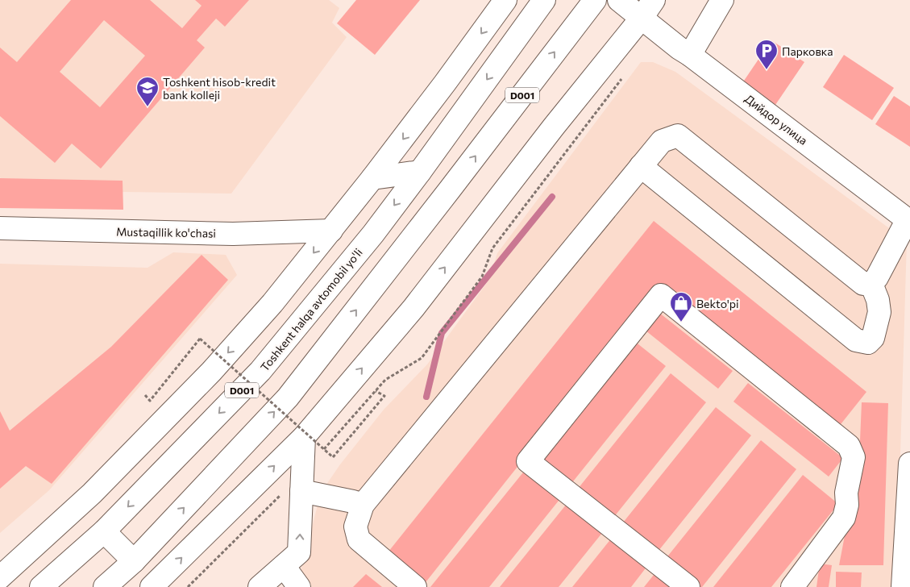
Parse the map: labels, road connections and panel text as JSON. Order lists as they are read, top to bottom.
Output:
{
  "streets": {
    "main road": [
      "D001",
      "Дийдор улица",
      "Mustaqillik ko'chasi",
      "Toshkent halqa avtomobil yo'li"
    ]
  },
  "places": {
    "parking": ["Парковка"],
    "school or university": ["Toshkent hisob-kredit bank kolleji"],
    "shop": ["Bekto'pi"]
  }
}
